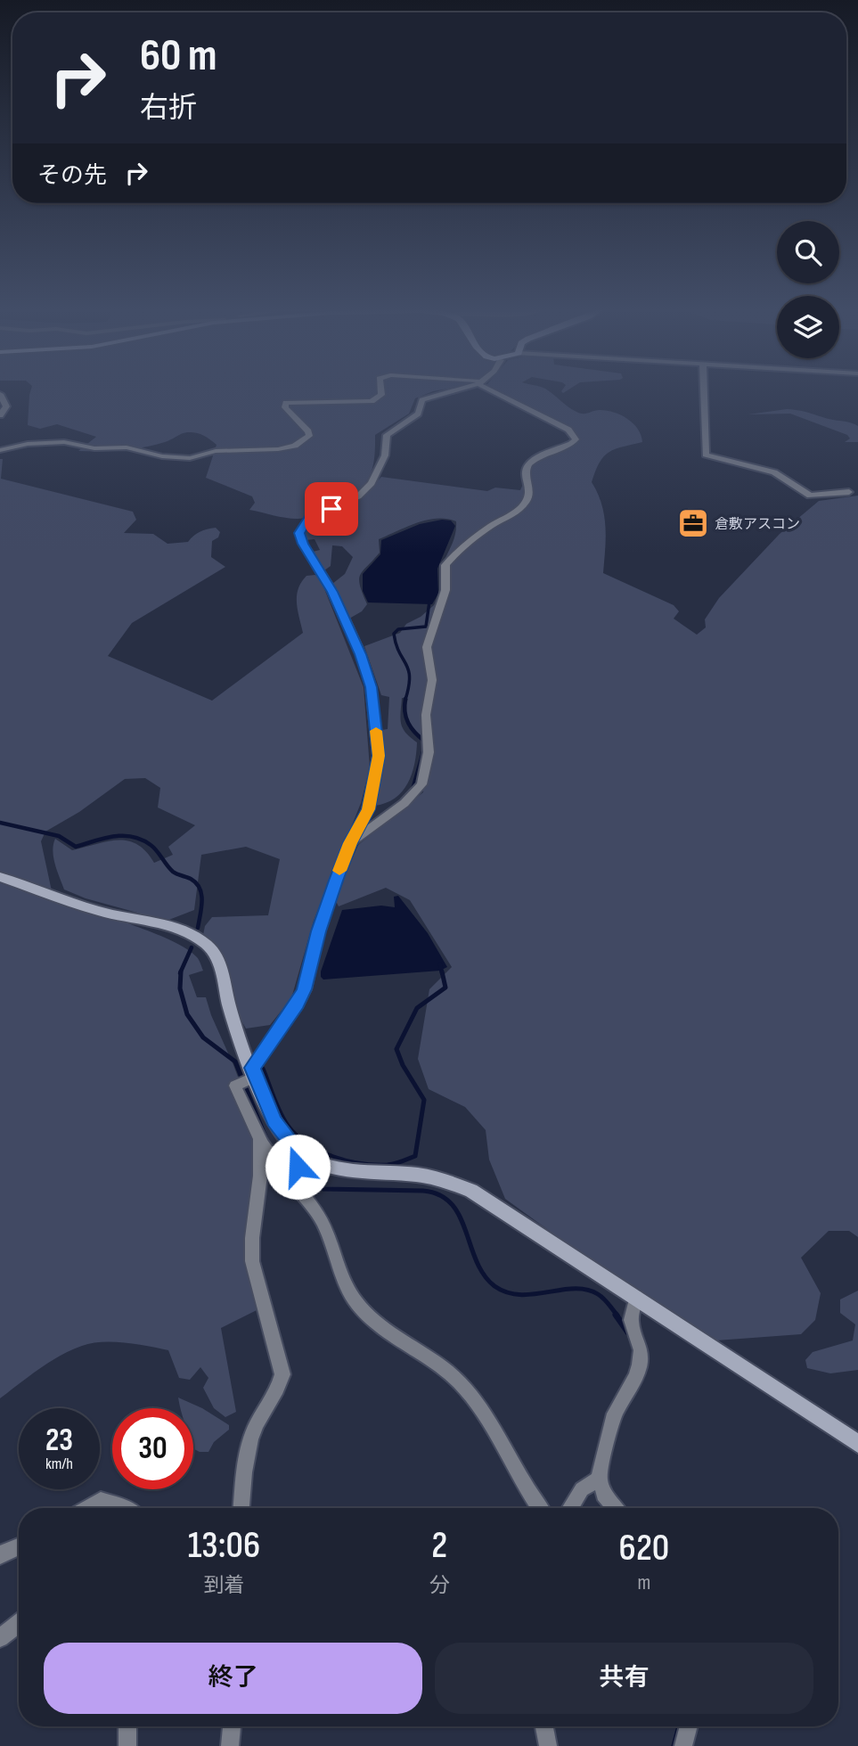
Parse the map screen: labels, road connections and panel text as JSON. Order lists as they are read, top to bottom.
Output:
{
  "places": {
    "office": ["倉敷アスコン"]
  },
  "page": {
    "turn": ["60 m", "右折"],
    "then": "その先",
    "speed": "23 km/h",
    "limit": "30",
    "eta": [
      "13:06",
      "到着",
      "2",
      "分",
      "620",
      "m"
    ],
    "buttons": ["終了", "共有"]
  }
}
